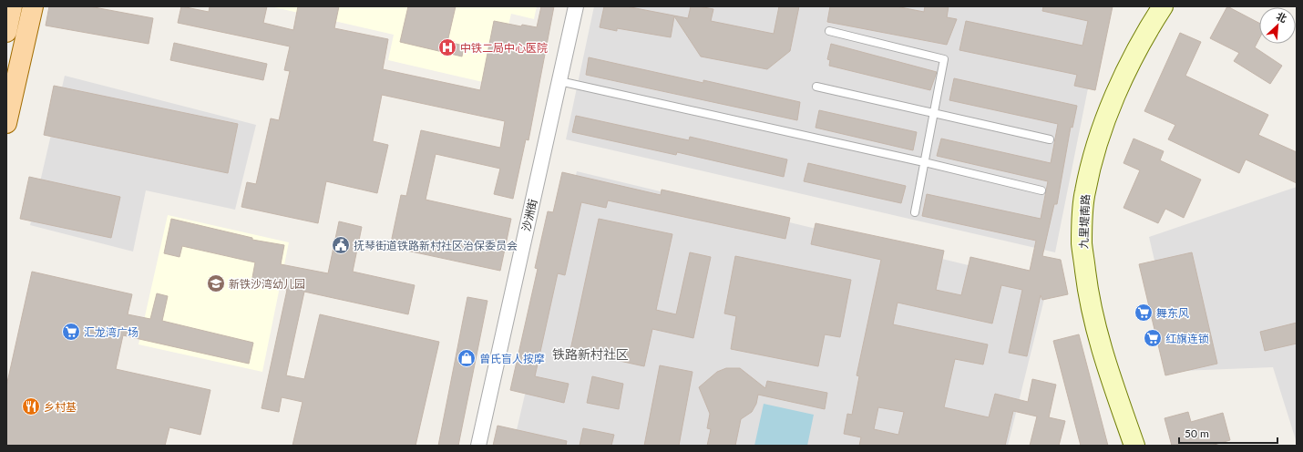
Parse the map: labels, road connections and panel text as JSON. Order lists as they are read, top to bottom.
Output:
{
  "streets": {
    "street": ["沙洲街", "九里堤南路"]
  },
  "districts": ["铁路新村社区"],
  "places": {
    "hospital": ["中铁二局中心医院"],
    "public building": ["抚琴街道铁路新村社区治保委员会"],
    "school or university": ["新铁沙湾幼儿园"],
    "supermarket": ["舞东风", "汇龙湾广场", "红旗连锁"],
    "shop": ["曾氏盲人按摩"],
    "restaurant": ["乡村基"]
  },
  "scale_bar": "50 m",
  "north": "top right"
}
